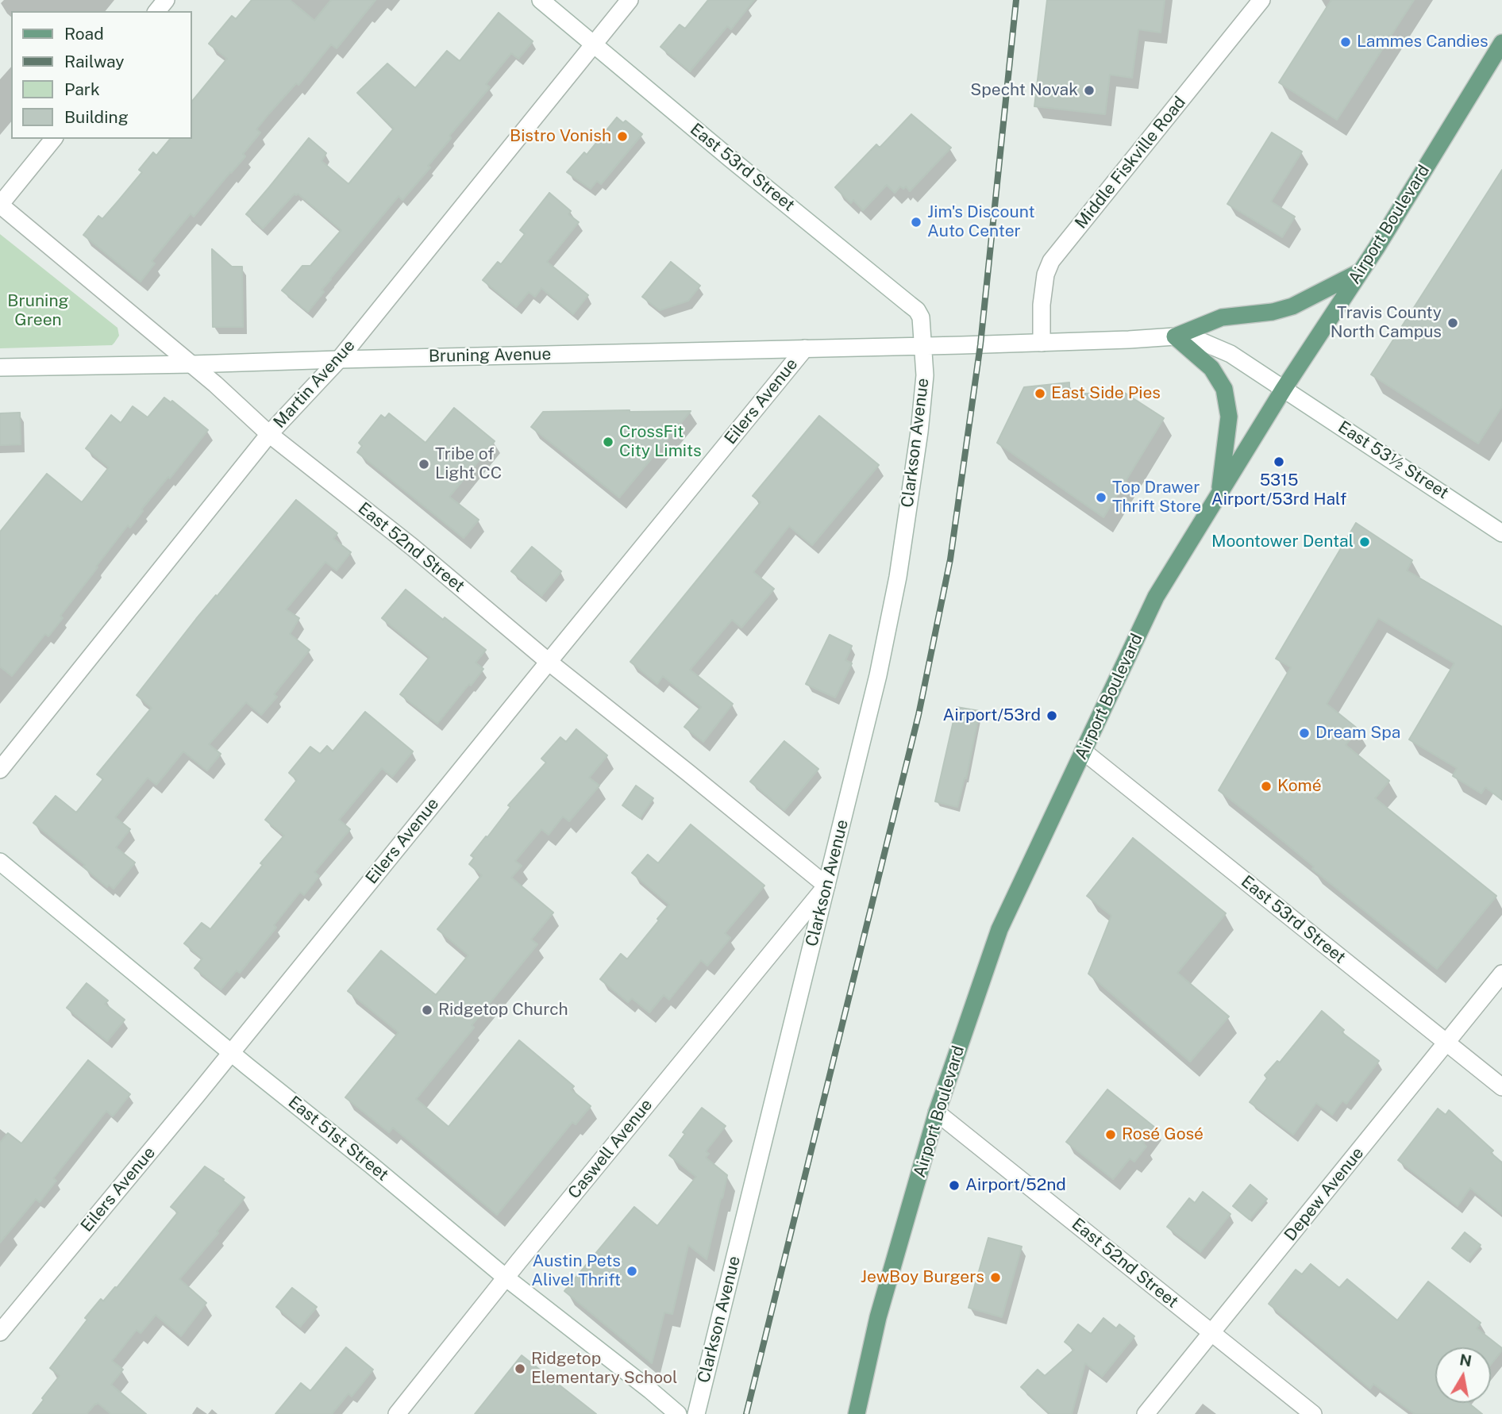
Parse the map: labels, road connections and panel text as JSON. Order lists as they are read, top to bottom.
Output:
{
  "streets": {
    "main road": ["Airport Boulevard"],
    "street": [
      "Middle Fiskville Road",
      "East 53rd Street",
      "Bruning Avenue",
      "Martin Avenue",
      "Eilers Avenue",
      "Clarkson Avenue",
      "East 53½ Street",
      "East 52nd Street",
      "East 51st Street",
      "Caswell Avenue",
      "Depew Avenue"
    ]
  },
  "crossings": [
    ["Middle Fiskville Road", "Bruning Avenue"],
    ["East 53rd Street", "Airport Boulevard"],
    ["East 53rd Street", "Bruning Avenue"],
    ["East 53rd Street", "Martin Avenue"],
    ["East 53rd Street", "Clarkson Avenue"],
    ["East 53rd Street", "Depew Avenue"],
    ["Airport Boulevard", "East 53½ Street"],
    ["Airport Boulevard", "East 52nd Street"],
    ["Bruning Avenue", "Martin Avenue"],
    ["Bruning Avenue", "Eilers Avenue"],
    ["Bruning Avenue", "Clarkson Avenue"],
    ["Bruning Avenue", "East 52nd Street"],
    ["Martin Avenue", "East 52nd Street"],
    ["Eilers Avenue", "East 52nd Street"],
    ["Eilers Avenue", "East 51st Street"],
    ["Clarkson Avenue", "East 52nd Street"],
    ["Clarkson Avenue", "Caswell Avenue"],
    ["East 52nd Street", "Caswell Avenue"],
    ["East 52nd Street", "Depew Avenue"],
    ["East 51st Street", "Caswell Avenue"]
  ],
  "parks": ["Bruning Green"],
  "places": [
    "Lammes Candies",
    "Specht Novak",
    "Bistro Vonish",
    "Jim's Discount Auto Center",
    "Travis County North Campus",
    "East Side Pies",
    "CrossFit City Limits",
    "5315 Airport/53rd Half",
    "Tribe of Light CC",
    "Top Drawer Thrift Store",
    "Moontower Dental",
    "Airport/53rd",
    "Dream Spa",
    "Komé",
    "Ridgetop Church",
    "Rosé Gosé",
    "Airport/52nd",
    "Austin Pets Alive! Thrift",
    "JewBoy Burgers",
    "Ridgetop Elementary School"
  ],
  "legend": [
    "Road",
    "Railway",
    "Park",
    "Building"
  ],
  "north": "top"
}
